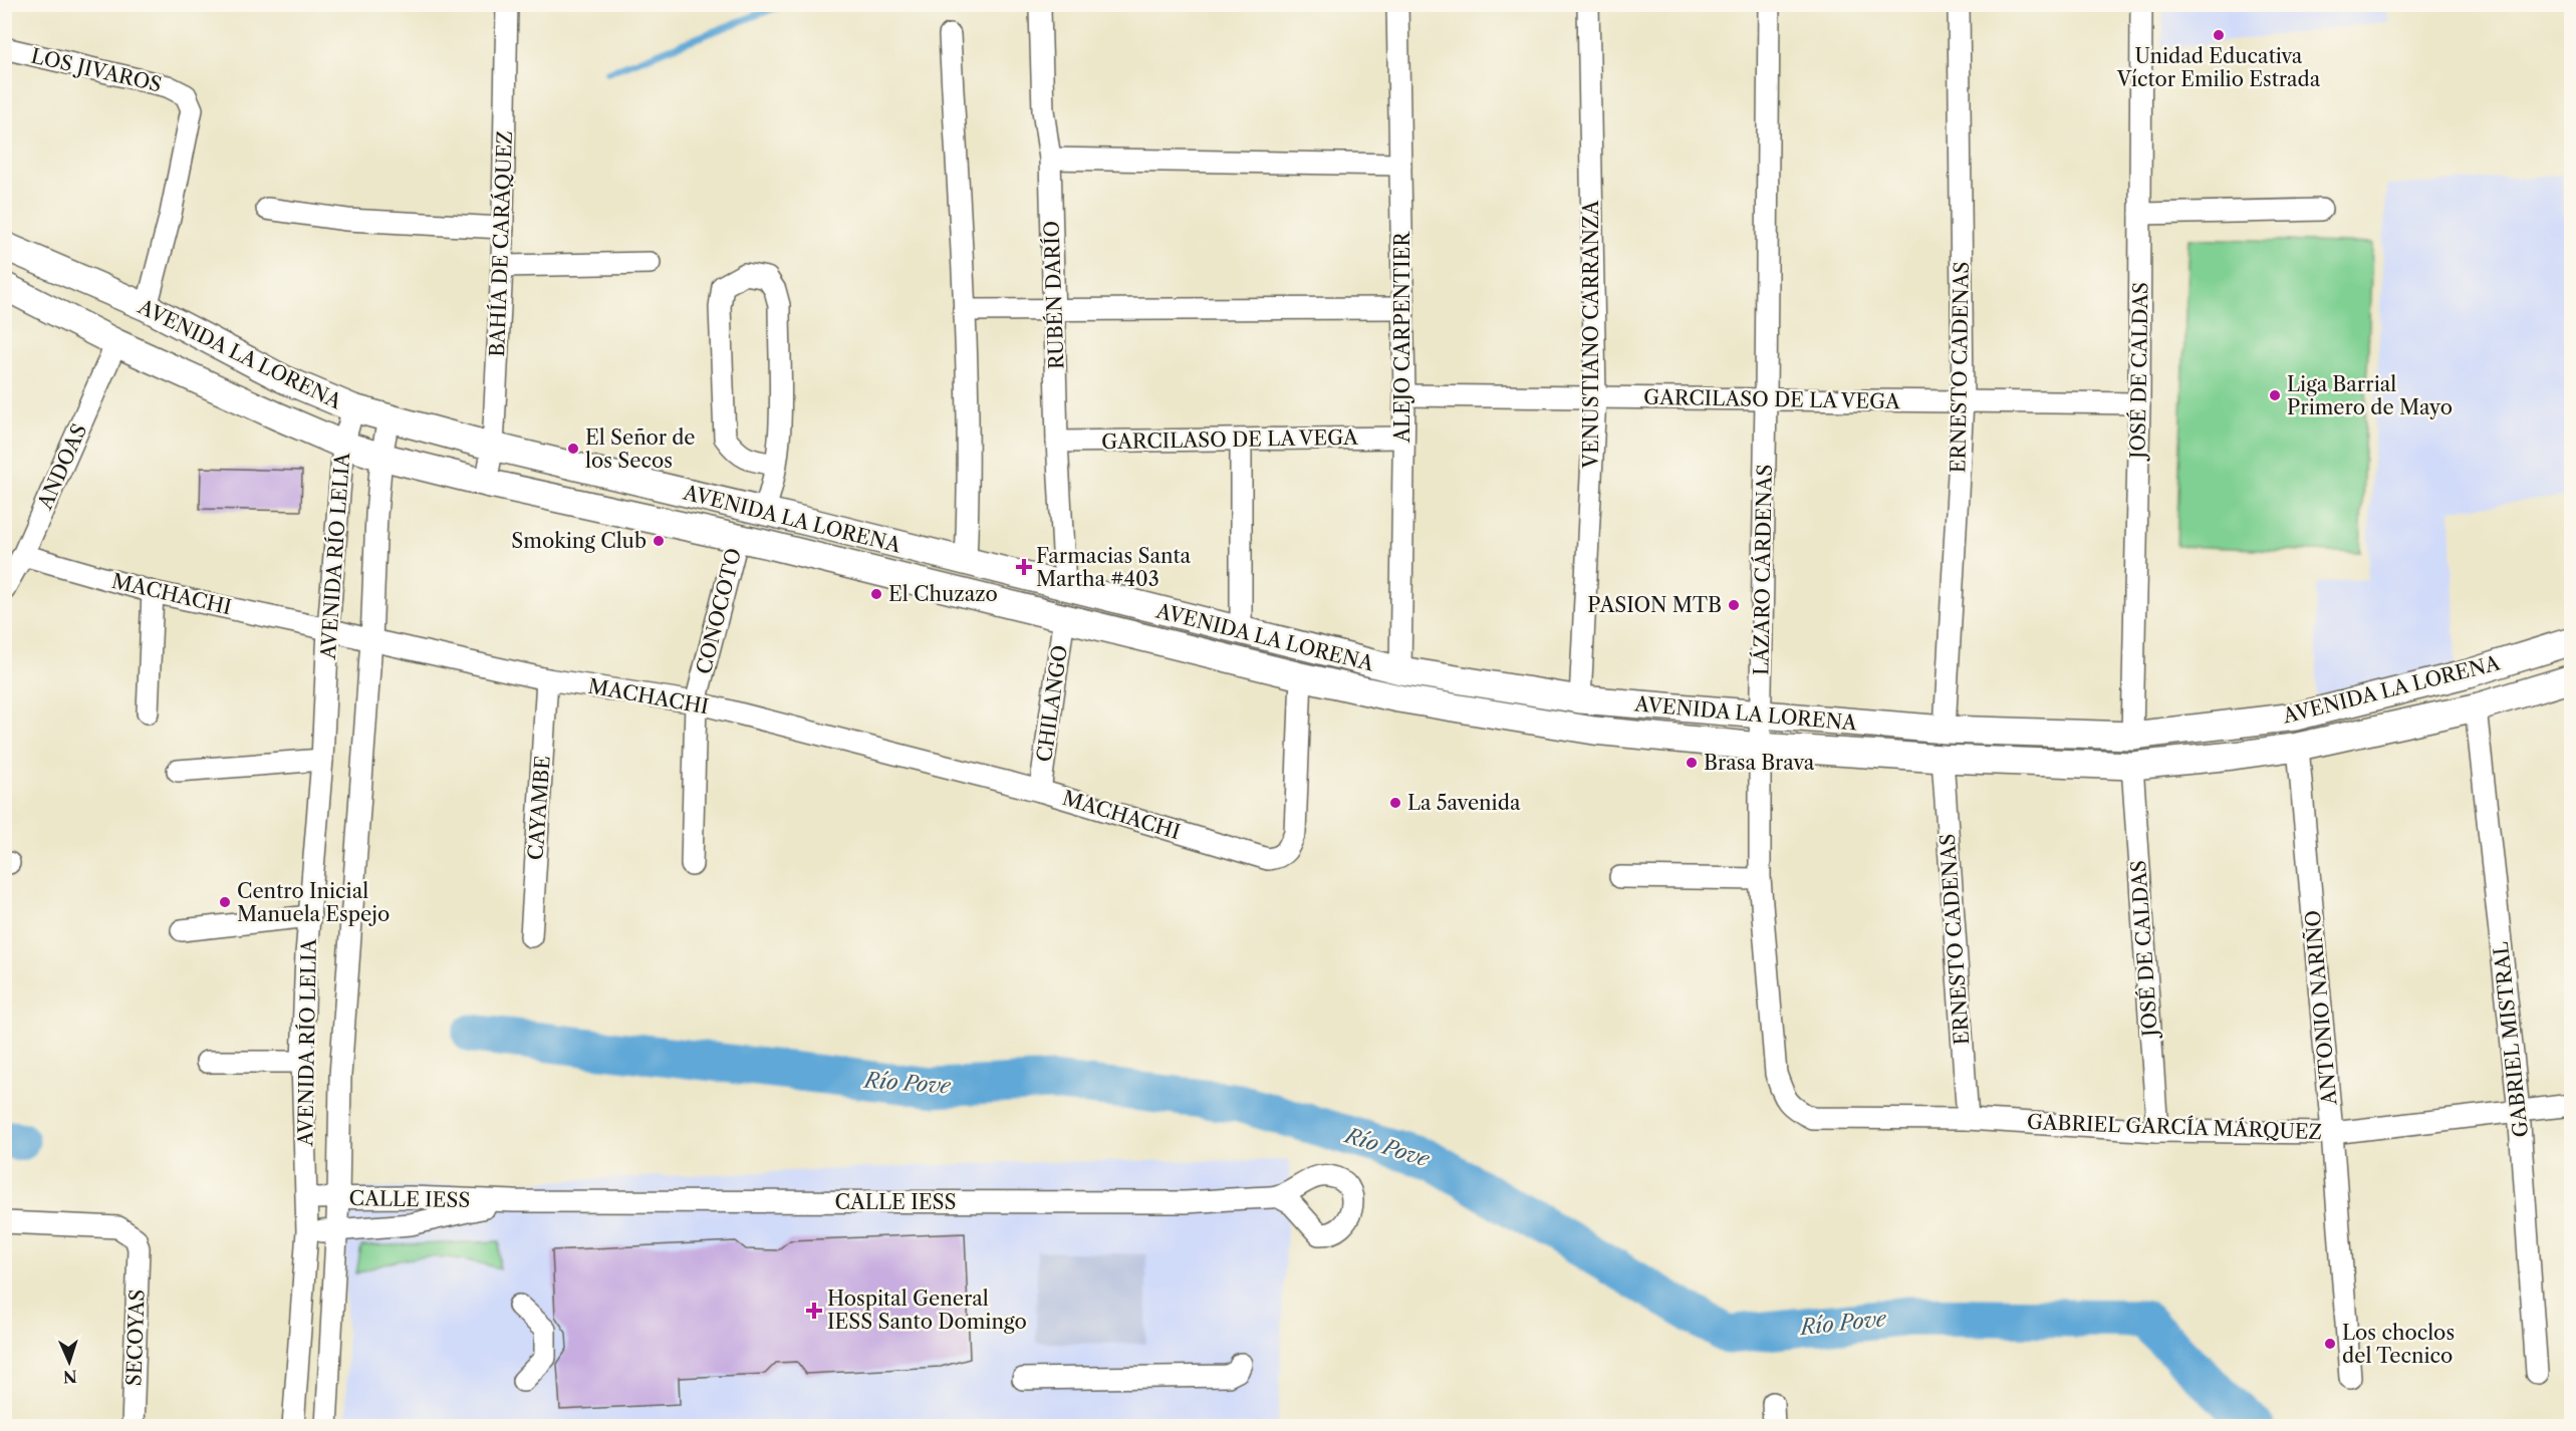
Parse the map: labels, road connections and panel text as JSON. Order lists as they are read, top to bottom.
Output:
{
  "streets": {
    "main road": ["AVENIDA LA LORENA"],
    "street": [
      "LOS JIVAROS",
      "BAHÍA DE CARÁQUEZ",
      "RUBÉN DARÍO",
      "VENUSTIANO CARRANZA",
      "ALEJO CARPENTIER",
      "ERNESTO CADENAS",
      "JOSÉ DE CALDAS",
      "GARCILASO DE LA VEGA",
      "ANDOAS",
      "AVENIDA RÍO LELIA",
      "LÁZARO CÁRDENAS",
      "MACHACHI",
      "CONOCOTO",
      "CHILANGO",
      "CAYAMBE",
      "ANTONIO NARIÑO",
      "GABRIEL MISTRAL",
      "GABRIEL GARCÍA MÁRQUEZ",
      "CALLE IESS",
      "SECOYAS"
    ]
  },
  "crossings": [
    ["LOS JIVAROS", "AVENIDA LA LORENA"],
    ["BAHÍA DE CARÁQUEZ", "AVENIDA LA LORENA"],
    ["RUBÉN DARÍO", "AVENIDA LA LORENA"],
    ["RUBÉN DARÍO", "GARCILASO DE LA VEGA"],
    ["VENUSTIANO CARRANZA", "AVENIDA LA LORENA"],
    ["VENUSTIANO CARRANZA", "GARCILASO DE LA VEGA"],
    ["ALEJO CARPENTIER", "AVENIDA LA LORENA"],
    ["ALEJO CARPENTIER", "GARCILASO DE LA VEGA"],
    ["AVENIDA LA LORENA", "ERNESTO CADENAS"],
    ["AVENIDA LA LORENA", "JOSÉ DE CALDAS"],
    ["AVENIDA LA LORENA", "ANDOAS"],
    ["AVENIDA LA LORENA", "AVENIDA RÍO LELIA"],
    ["AVENIDA LA LORENA", "LÁZARO CÁRDENAS"],
    ["AVENIDA LA LORENA", "MACHACHI"],
    ["AVENIDA LA LORENA", "CONOCOTO"],
    ["AVENIDA LA LORENA", "CHILANGO"],
    ["AVENIDA LA LORENA", "ANTONIO NARIÑO"],
    ["AVENIDA LA LORENA", "GABRIEL MISTRAL"],
    ["ERNESTO CADENAS", "GARCILASO DE LA VEGA"],
    ["ERNESTO CADENAS", "GABRIEL GARCÍA MÁRQUEZ"],
    ["JOSÉ DE CALDAS", "GARCILASO DE LA VEGA"],
    ["JOSÉ DE CALDAS", "GABRIEL GARCÍA MÁRQUEZ"],
    ["GARCILASO DE LA VEGA", "LÁZARO CÁRDENAS"],
    ["ANDOAS", "MACHACHI"],
    ["AVENIDA RÍO LELIA", "MACHACHI"],
    ["AVENIDA RÍO LELIA", "CALLE IESS"],
    ["LÁZARO CÁRDENAS", "GABRIEL GARCÍA MÁRQUEZ"],
    ["MACHACHI", "CONOCOTO"],
    ["MACHACHI", "CHILANGO"],
    ["MACHACHI", "CAYAMBE"],
    ["ANTONIO NARIÑO", "GABRIEL GARCÍA MÁRQUEZ"],
    ["GABRIEL MISTRAL", "GABRIEL GARCÍA MÁRQUEZ"]
  ],
  "water": ["Río Pove"],
  "places": {
    "other": [
      "Unidad Educativa Víctor Emilio Estrada",
      "Liga Barrial Primero de Mayo",
      "El Señor de los Secos",
      "Smoking Club",
      "El Chuzazo",
      "PASION MTB",
      "Brasa Brava",
      "La 5avenida",
      "Centro Inicial Manuela Espejo",
      "Los choclos del Tecnico"
    ],
    "health": ["Farmacias Santa Martha #403", "Hospital General IESS Santo Domingo"]
  },
  "north": "bottom"
}
